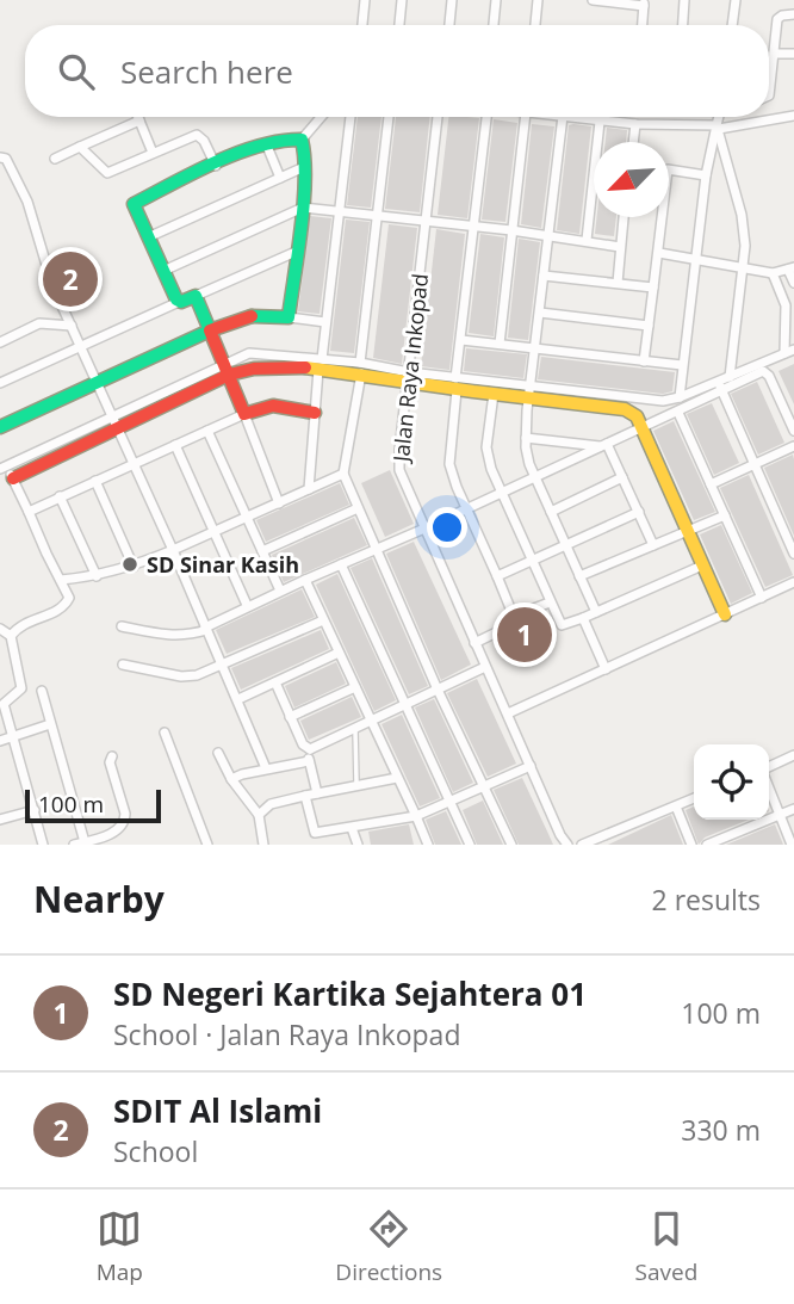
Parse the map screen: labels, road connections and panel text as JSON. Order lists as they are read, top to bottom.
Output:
{
  "streets": {
    "street": ["Jalan Raya Inkopad"]
  },
  "places": ["SD Sinar Kasih"],
  "scale_bar": "100 m",
  "north": "bottom left",
  "page": {
    "search": "Search here",
    "pins": ["2", "1"],
    "scale": "100 m",
    "heading": ["Nearby", "2 results"],
    "list": [
      {
        "mark": "1",
        "name": "SD Negeri Kartika Sejahtera 01",
        "note": "School · Jalan Raya Inkopad",
        "value": "100 m"
      },
      {
        "mark": "2",
        "name": "SDIT Al Islami",
        "note": "School",
        "value": "330 m"
      }
    ],
    "nav": ["Map", "Directions", "Saved"]
  }
}
